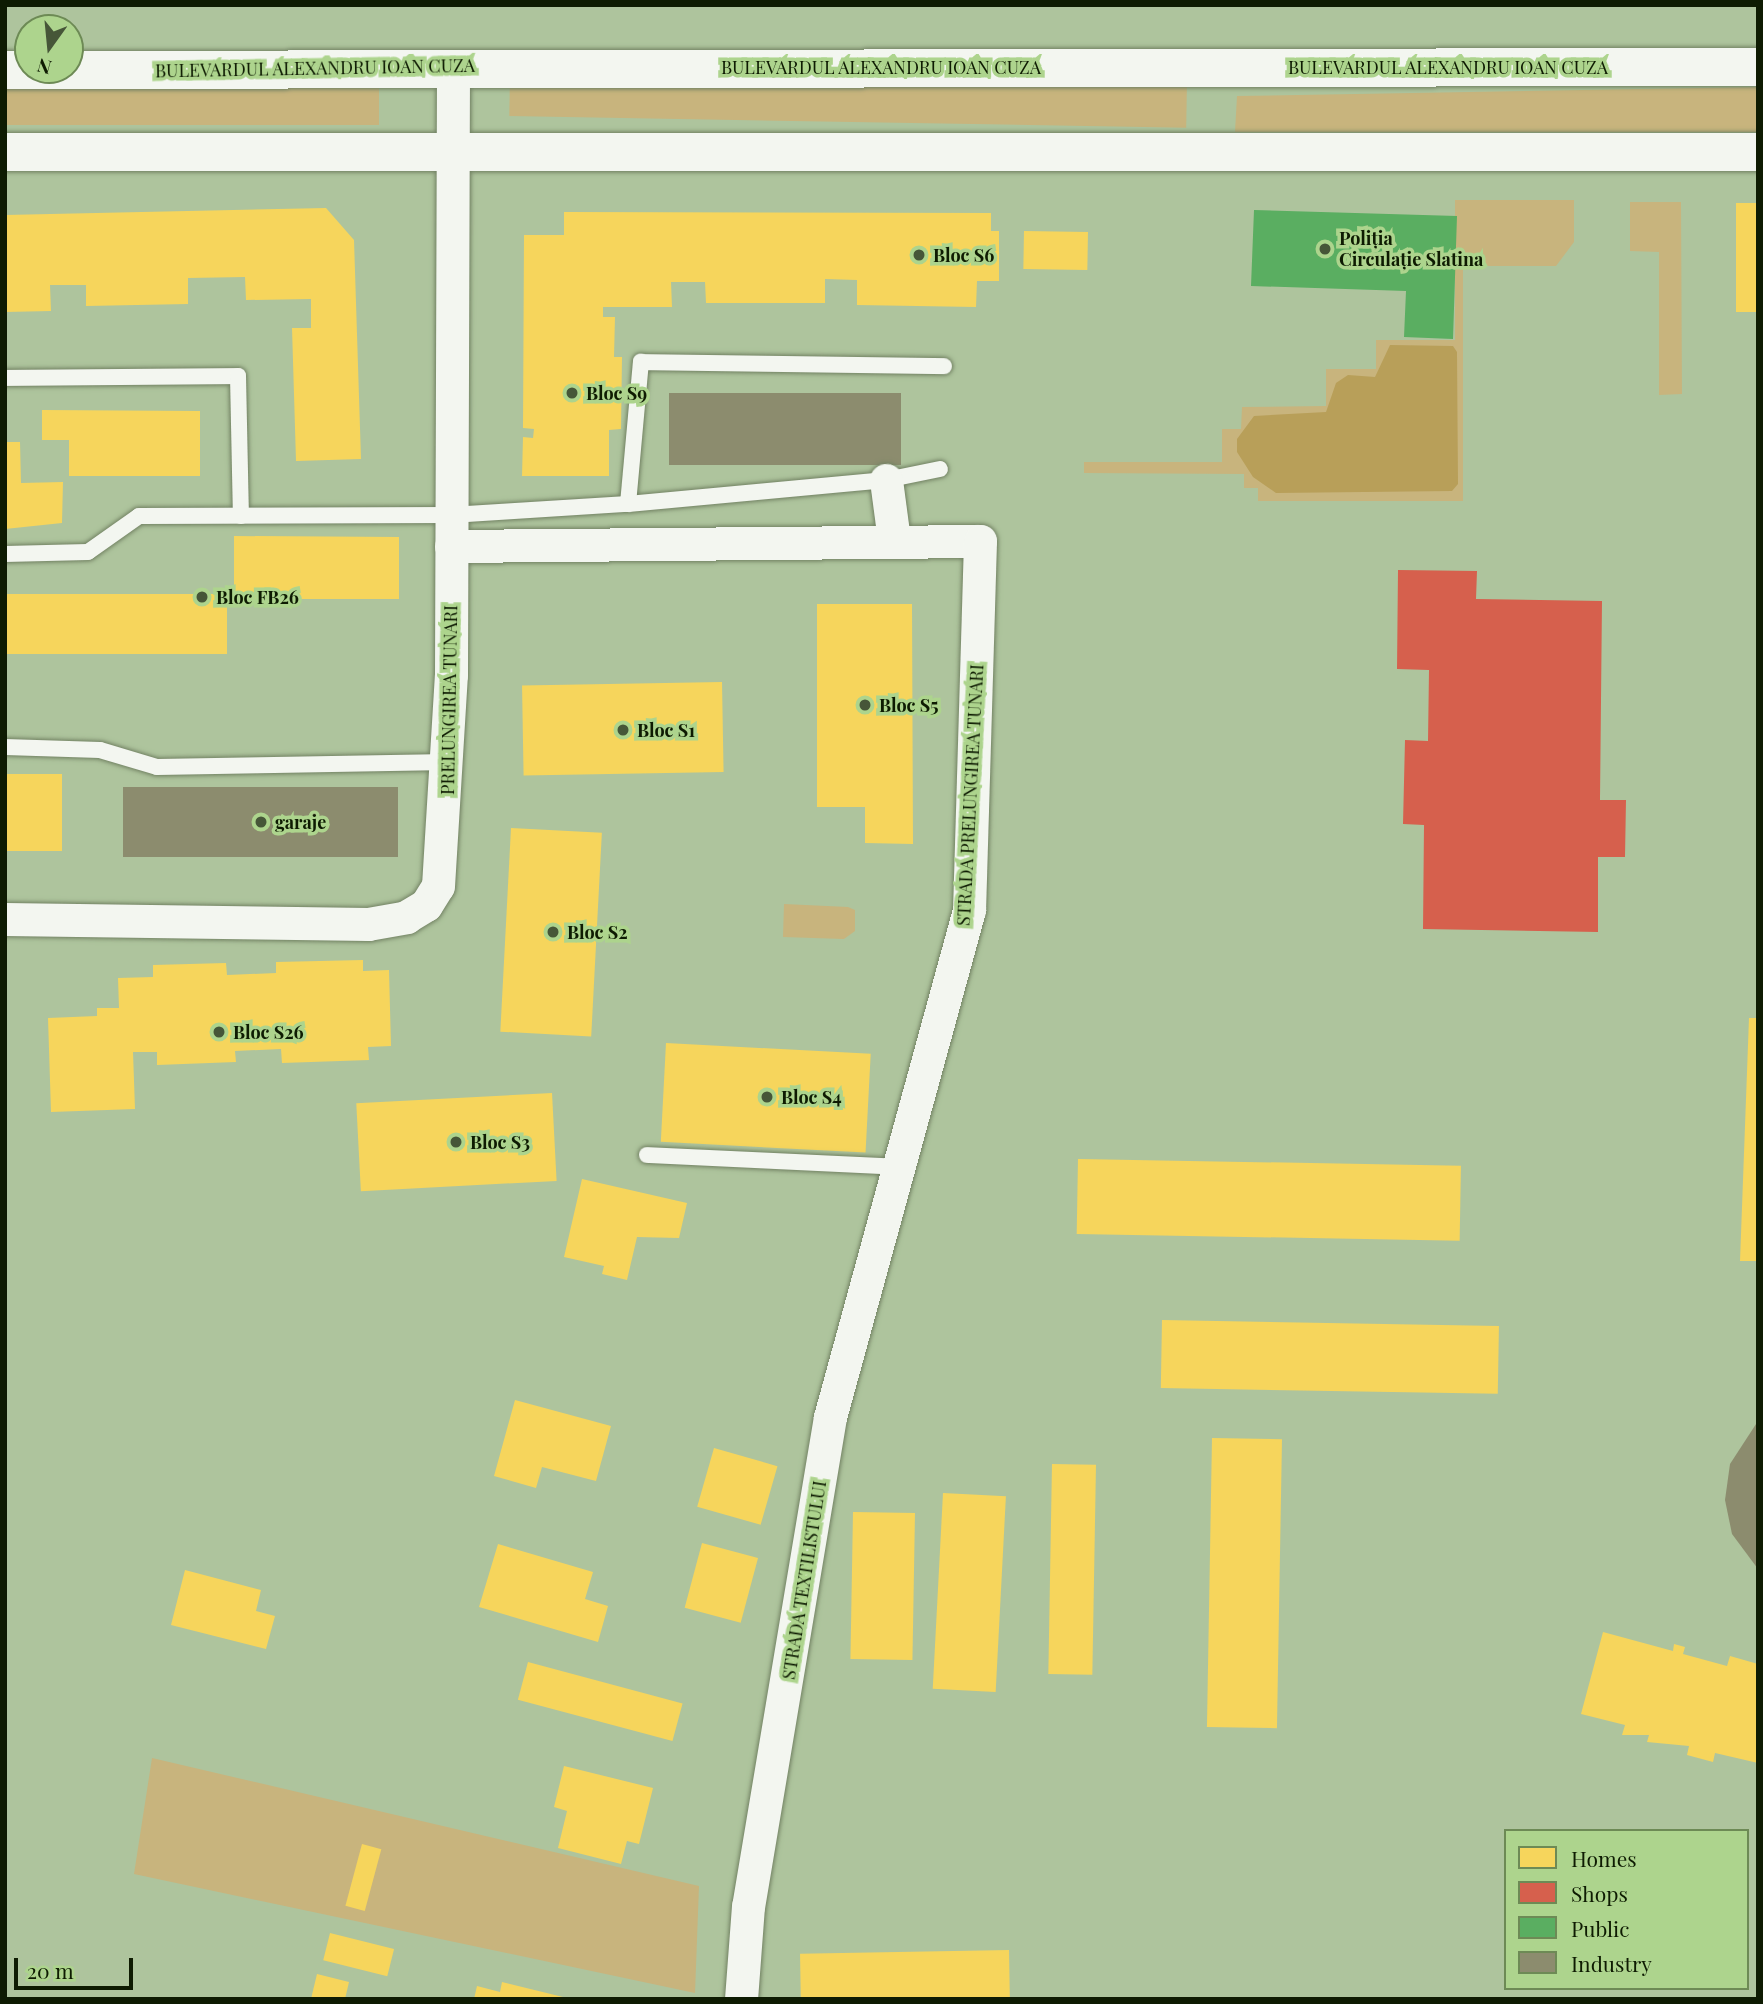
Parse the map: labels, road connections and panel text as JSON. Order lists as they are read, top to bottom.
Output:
{
  "streets": {
    "main road": ["BULEVARDUL ALEXANDRU IOAN CUZA"],
    "street": ["PRELUNGIREA TUNARI", "STRADA PRELUNGIREA TUNARI", "STRADA TEXTILISTULUI"]
  },
  "crossings": [
    ["BULEVARDUL ALEXANDRU IOAN CUZA", "PRELUNGIREA TUNARI"],
    ["STRADA PRELUNGIREA TUNARI", "STRADA TEXTILISTULUI"]
  ],
  "places": [
    "Poliția Circulație Slatina",
    "Bloc S6",
    "Bloc S9",
    "Bloc FB26",
    "Bloc S5",
    "Bloc S1",
    "garaje",
    "Bloc S2",
    "Bloc S26",
    "Bloc S4",
    "Bloc S3"
  ],
  "legend": [
    "Homes",
    "Shops",
    "Public",
    "Industry"
  ],
  "scale_bar": "20 m",
  "north": "bottom"
}
